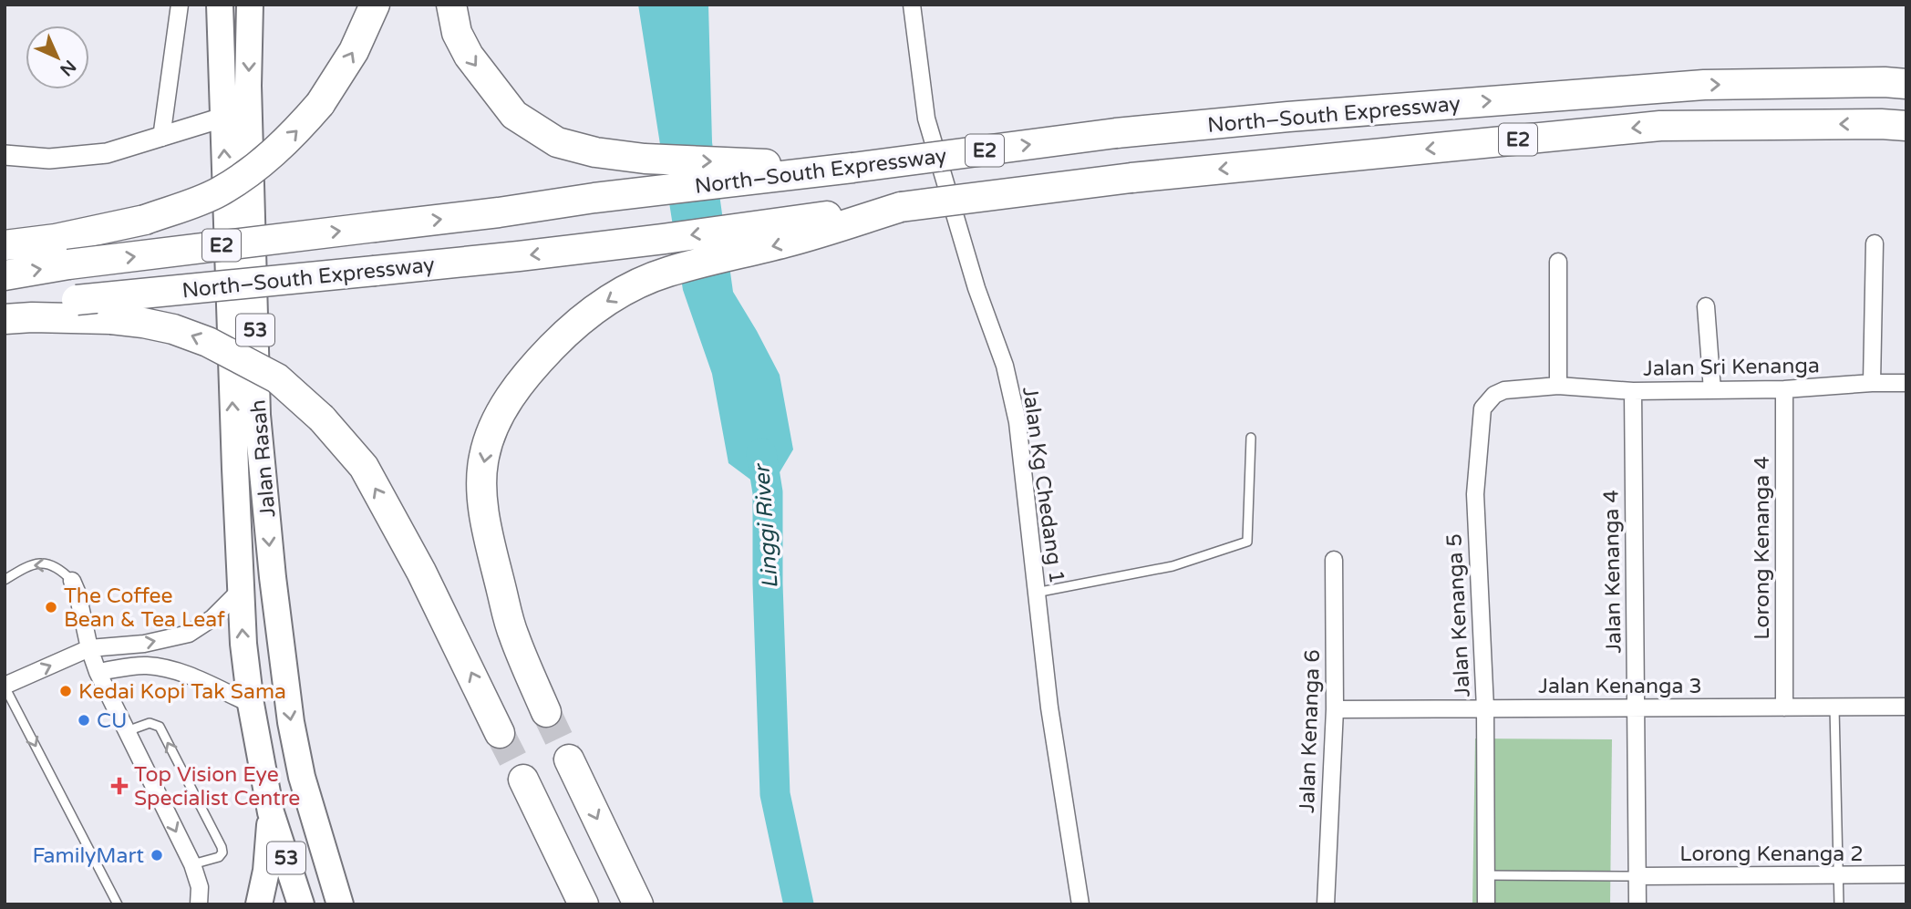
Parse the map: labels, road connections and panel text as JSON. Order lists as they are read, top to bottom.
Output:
{
  "streets": {
    "highway": [
      "North–South Expressway",
      "E2",
      "53",
      "Jalan Rasah"
    ],
    "street": [
      "Jalan Sri Kenanga",
      "Jalan Kg Chedang 1",
      "Lorong Kenanga 4",
      "Jalan Kenanga 4",
      "Jalan Kenanga 5",
      "Jalan Kenanga 3",
      "Jalan Kenanga 6",
      "Lorong Kenanga 2"
    ]
  },
  "crossings": [
    ["Jalan Sri Kenanga", "Lorong Kenanga 4"],
    ["Jalan Sri Kenanga", "Jalan Kenanga 4"],
    ["Jalan Sri Kenanga", "Jalan Kenanga 5"],
    ["Lorong Kenanga 4", "Jalan Kenanga 3"],
    ["Jalan Kenanga 4", "Jalan Kenanga 3"],
    ["Jalan Kenanga 4", "Lorong Kenanga 2"],
    ["Jalan Kenanga 5", "Jalan Kenanga 3"],
    ["Jalan Kenanga 3", "Jalan Kenanga 6"]
  ],
  "water": ["Linggi River"],
  "places": {
    "other": [
      "The Coffee Bean & Tea Leaf",
      "Kedai Kopi Tak Sama",
      "CU",
      "FamilyMart"
    ],
    "health": ["Top Vision Eye Specialist Centre"]
  },
  "north": "bottom right"
}
